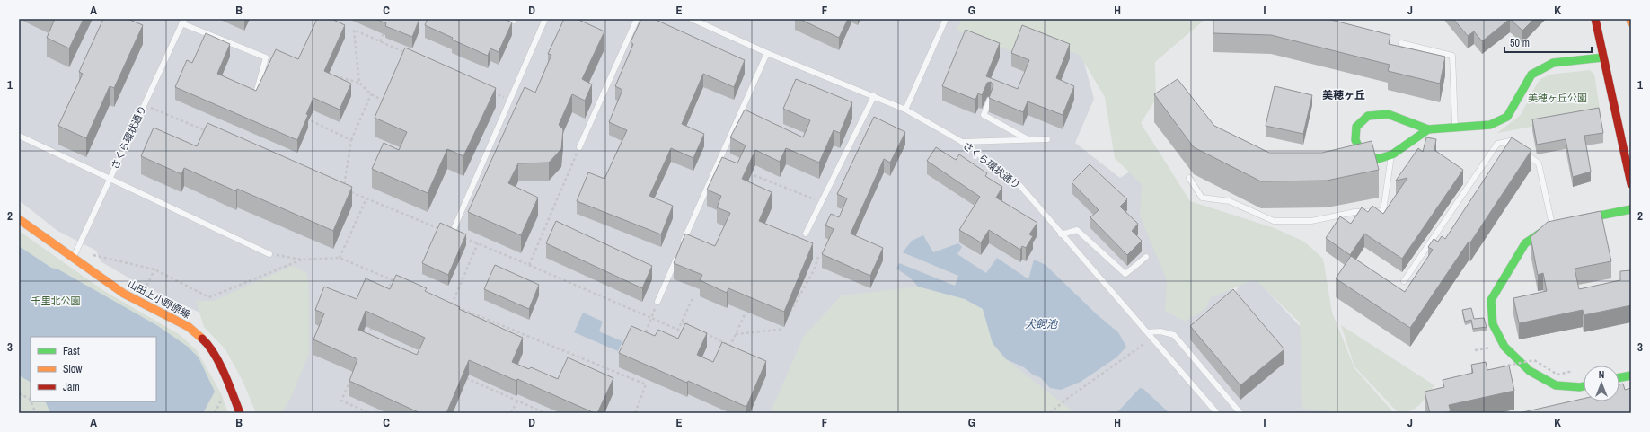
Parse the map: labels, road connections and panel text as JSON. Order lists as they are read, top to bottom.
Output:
{
  "streets": {
    "street": ["山田上小野原線"],
    "lane": ["さくら環状通り"]
  },
  "crossings": [
    ["さくら環状通り", "山田上小野原線"]
  ],
  "districts": ["美穂ヶ丘"],
  "water": ["犬飼池"],
  "parks": ["美穂ヶ丘公園", "千里北公園"],
  "legend": ["Fast", "Slow", "Jam"],
  "scale_bar": "50 m",
  "north": "top",
  "grid": {
    "columns": [
      "A",
      "B",
      "C",
      "D",
      "E",
      "F",
      "G",
      "H",
      "I",
      "J",
      "K"
    ],
    "rows": ["1", "2", "3"]
  }
}
